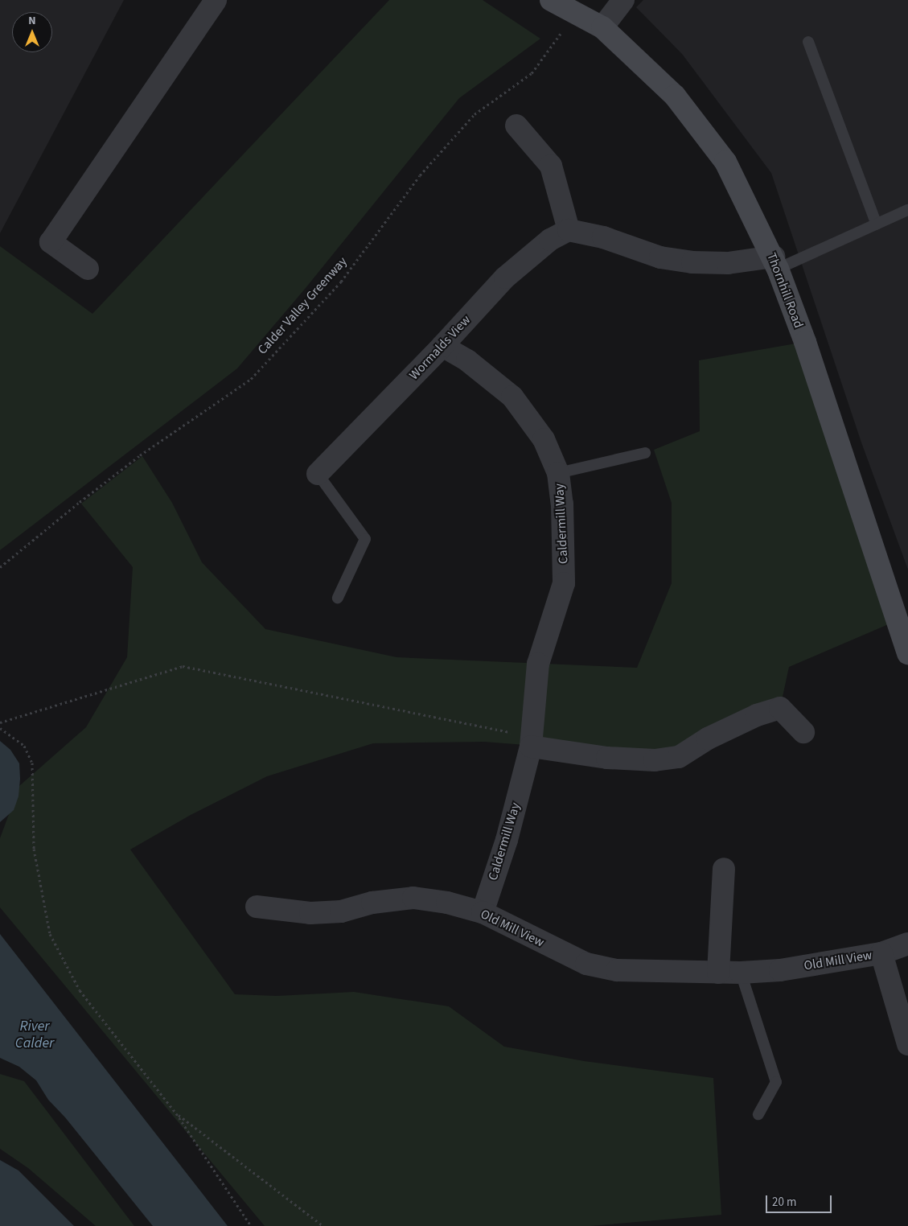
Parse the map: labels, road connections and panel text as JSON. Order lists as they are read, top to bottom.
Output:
{
  "streets": {
    "main road": ["Thornhill Road"],
    "street": ["Wormalds View", "Caldermill Way", "Old Mill View"],
    "path": ["Calder Valley Greenway"]
  },
  "crossings": [
    ["Thornhill Road", "Calder Valley Greenway"],
    ["Wormalds View", "Caldermill Way"],
    ["Caldermill Way", "Old Mill View"]
  ],
  "water": ["River Calder"],
  "scale_bar": "20 m",
  "north": "top"
}
